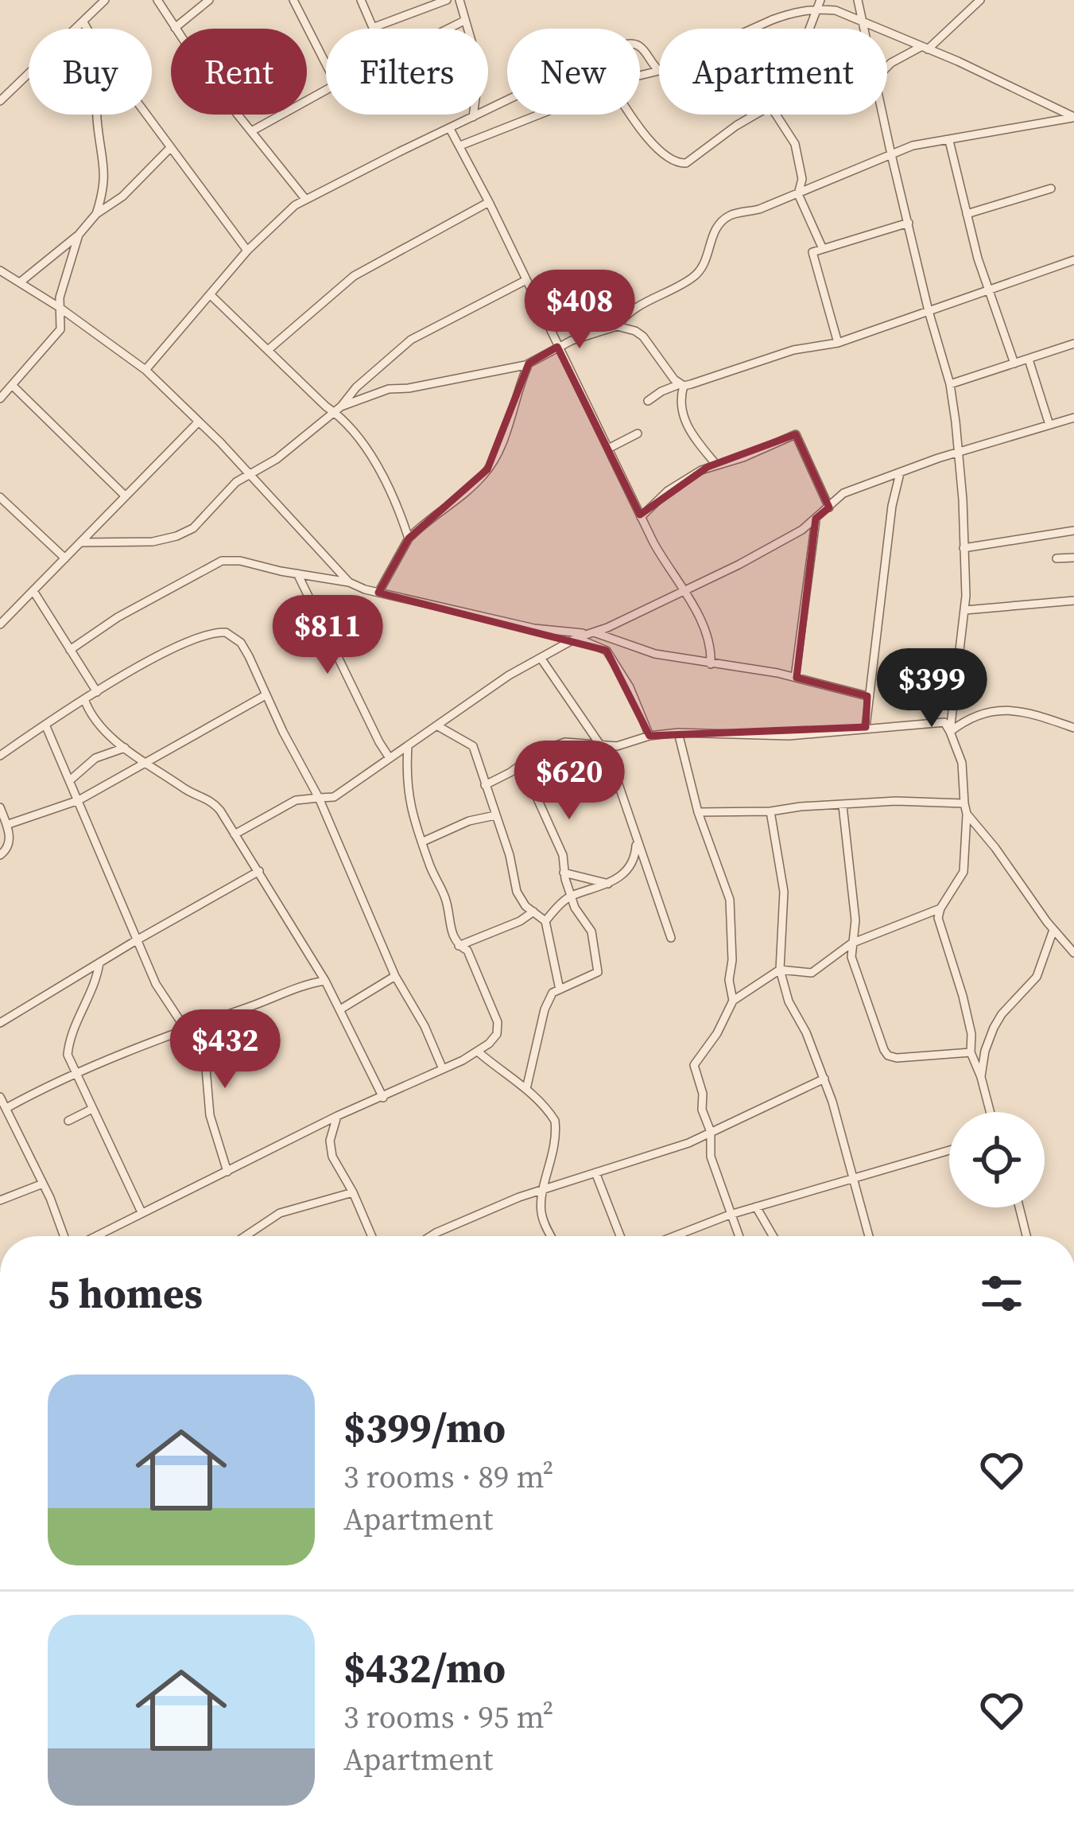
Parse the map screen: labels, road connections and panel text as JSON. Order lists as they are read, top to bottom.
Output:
{
  "page": {
    "chip": [
      "Buy",
      "Rent",
      "Filters",
      "New",
      "Apartment"
    ],
    "price": [
      "$408",
      "$811",
      "$399",
      "$620",
      "$432"
    ],
    "heading": "5 homes",
    "list": [
      {
        "name": "$399/mo",
        "note": "3 rooms · 89 m² · Apartment"
      },
      {
        "name": "$432/mo",
        "note": "3 rooms · 95 m² · Apartment"
      }
    ]
  }
}
